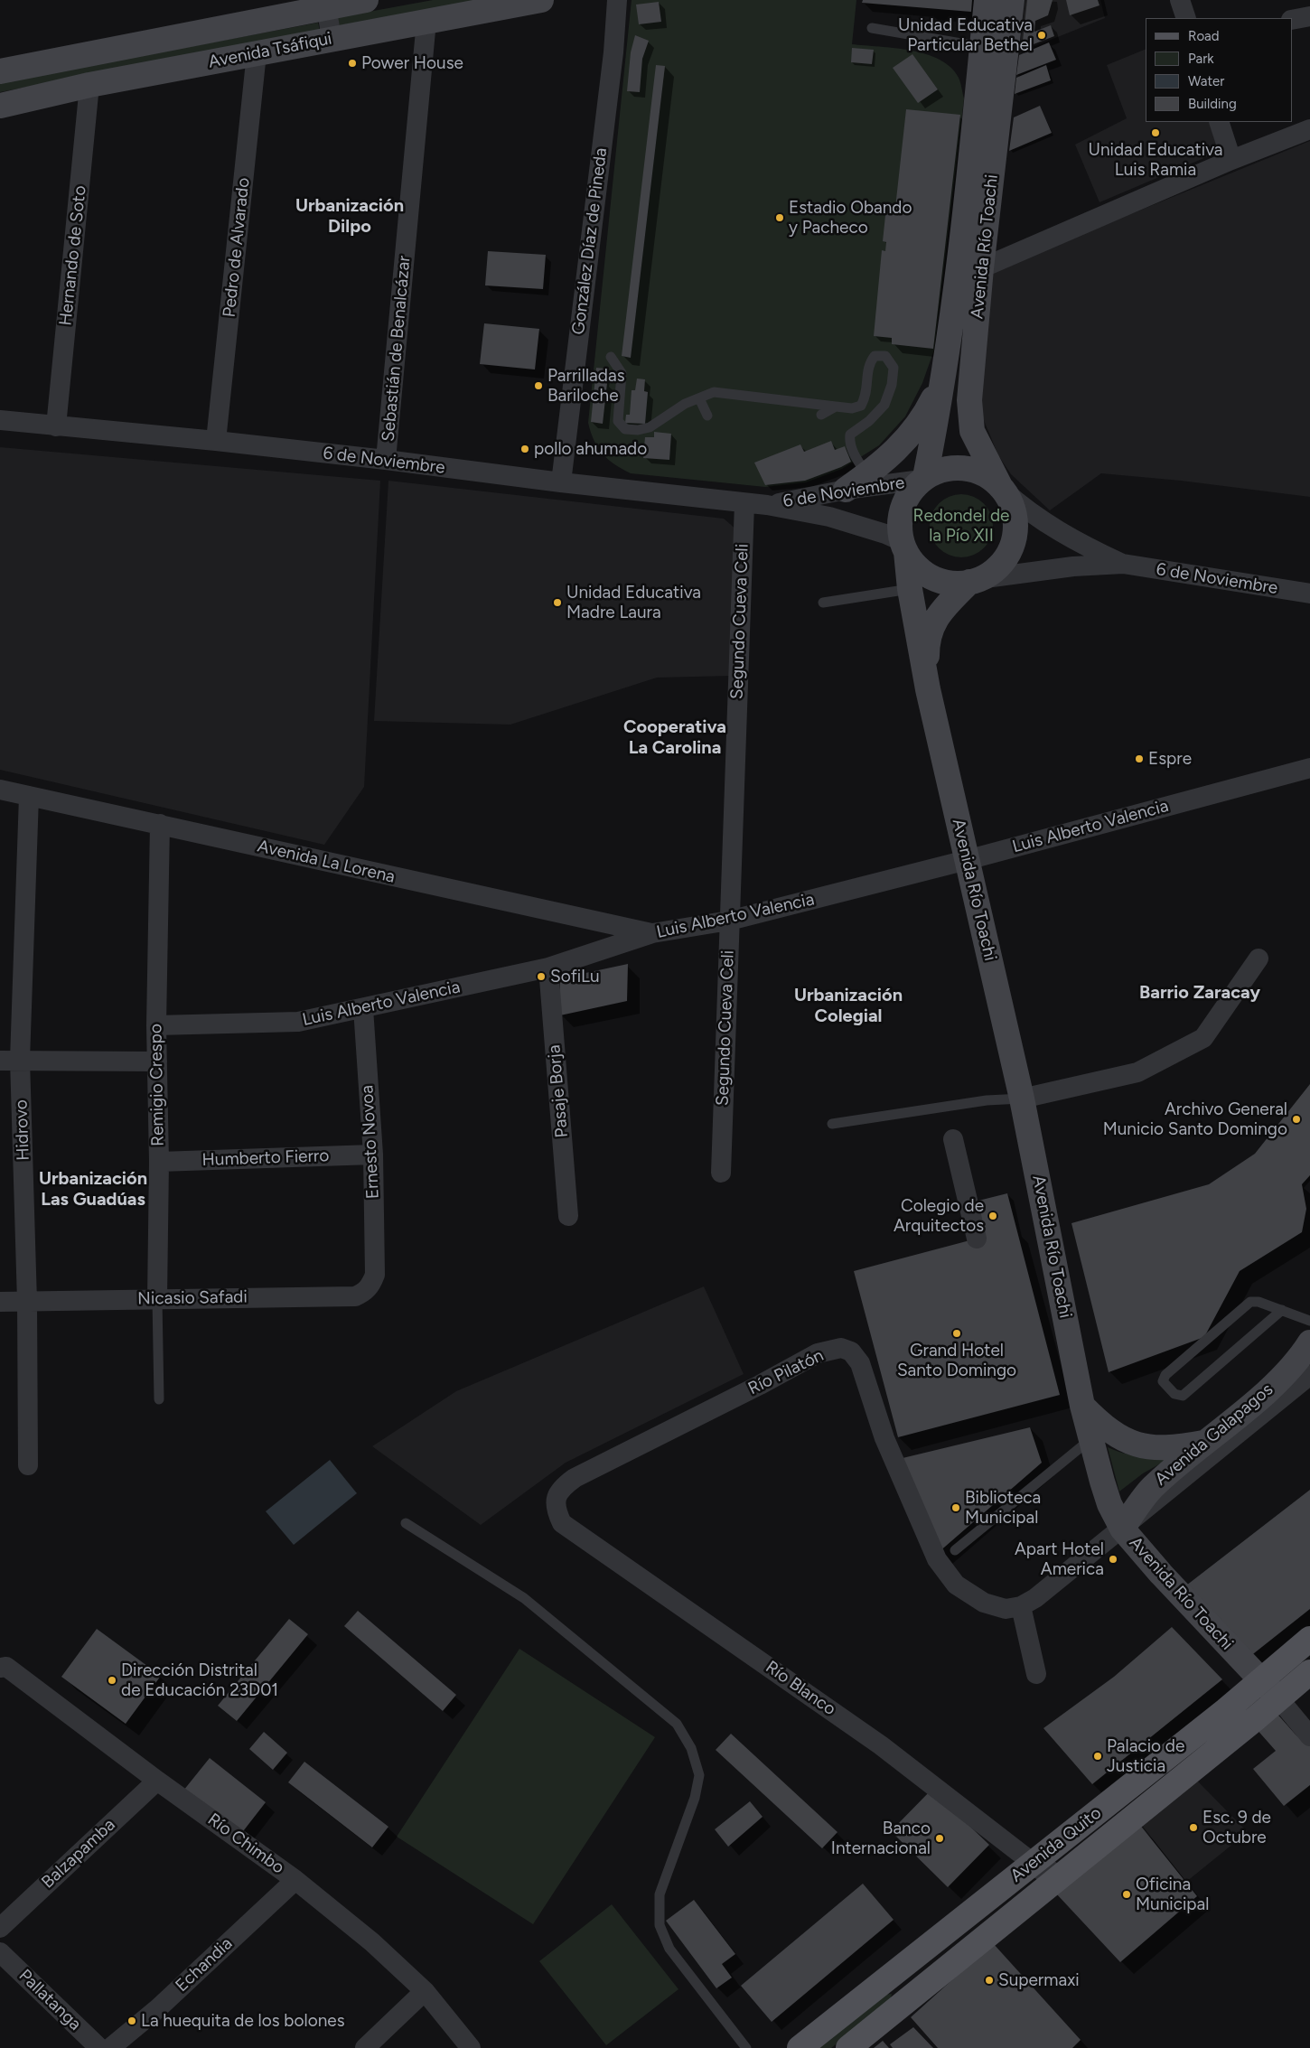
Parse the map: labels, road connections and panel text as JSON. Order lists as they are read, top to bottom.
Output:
{
  "streets": {
    "main road": [
      "Avenida Tsáfiqui",
      "Avenida Río Toachi",
      "Avenida Galapagos",
      "Avenida Quito"
    ],
    "street": [
      "González Díaz de Pineda",
      "Pedro de Alvarado",
      "Hernando de Soto",
      "Sebastián de Benalcázar",
      "6 de Noviembre",
      "Segundo Cueva Celi",
      "Luis Alberto Valencia",
      "Avenida La Lorena",
      "Remigio Crespo",
      "Pasaje Borja",
      "Hidrovo",
      "Ernesto Novoa",
      "Humberto Fierro",
      "Nicasio Safadi",
      "Río Pilatón",
      "Río Blanco",
      "Río Chimbo",
      "Balzapamba",
      "Echandia",
      "Pallatanga"
    ]
  },
  "crossings": [
    ["Avenida Tsáfiqui", "Pedro de Alvarado"],
    ["Avenida Tsáfiqui", "Hernando de Soto"],
    ["Avenida Tsáfiqui", "Sebastián de Benalcázar"],
    ["González Díaz de Pineda", "6 de Noviembre"],
    ["Avenida Río Toachi", "6 de Noviembre"],
    ["Avenida Río Toachi", "Luis Alberto Valencia"],
    ["Avenida Río Toachi", "Avenida Galapagos"],
    ["Avenida Río Toachi", "Avenida Quito"],
    ["Pedro de Alvarado", "6 de Noviembre"],
    ["Hernando de Soto", "6 de Noviembre"],
    ["Sebastián de Benalcázar", "6 de Noviembre"],
    ["6 de Noviembre", "Segundo Cueva Celi"],
    ["Segundo Cueva Celi", "Luis Alberto Valencia"],
    ["Luis Alberto Valencia", "Avenida La Lorena"],
    ["Luis Alberto Valencia", "Remigio Crespo"],
    ["Luis Alberto Valencia", "Pasaje Borja"],
    ["Luis Alberto Valencia", "Ernesto Novoa"],
    ["Avenida La Lorena", "Remigio Crespo"],
    ["Avenida La Lorena", "Hidrovo"],
    ["Remigio Crespo", "Humberto Fierro"],
    ["Remigio Crespo", "Nicasio Safadi"],
    ["Hidrovo", "Nicasio Safadi"],
    ["Ernesto Novoa", "Humberto Fierro"],
    ["Ernesto Novoa", "Nicasio Safadi"],
    ["Río Pilatón", "Río Blanco"],
    ["Río Blanco", "Avenida Quito"],
    ["Río Chimbo", "Balzapamba"],
    ["Río Chimbo", "Echandia"]
  ],
  "districts": [
    "Urbanización Dilpo",
    "Cooperativa La Carolina",
    "Barrio Zaracay",
    "Urbanización Colegial",
    "Urbanización Las Guadúas"
  ],
  "parks": ["Redondel de la Pío XII"],
  "places": [
    "Unidad Educativa Particular Bethel",
    "Power House",
    "Unidad Educativa Luis Ramia",
    "Estadio Obando y Pacheco",
    "Parrilladas Bariloche",
    "pollo ahumado",
    "Unidad Educativa Madre Laura",
    "Espre",
    "SofiLu",
    "Archivo General Municio Santo Domingo",
    "Colegio de Arquitectos",
    "Grand Hotel Santo Domingo",
    "Biblioteca Municipal",
    "Apart Hotel America",
    "Dirección Distrital de Educación 23D01",
    "Palacio de Justicia",
    "Esc. 9 de Octubre",
    "Banco Internacional",
    "Oficina Municipal",
    "Supermaxi",
    "La huequita de los bolones"
  ],
  "legend": [
    "Road",
    "Park",
    "Water",
    "Building"
  ]
}
